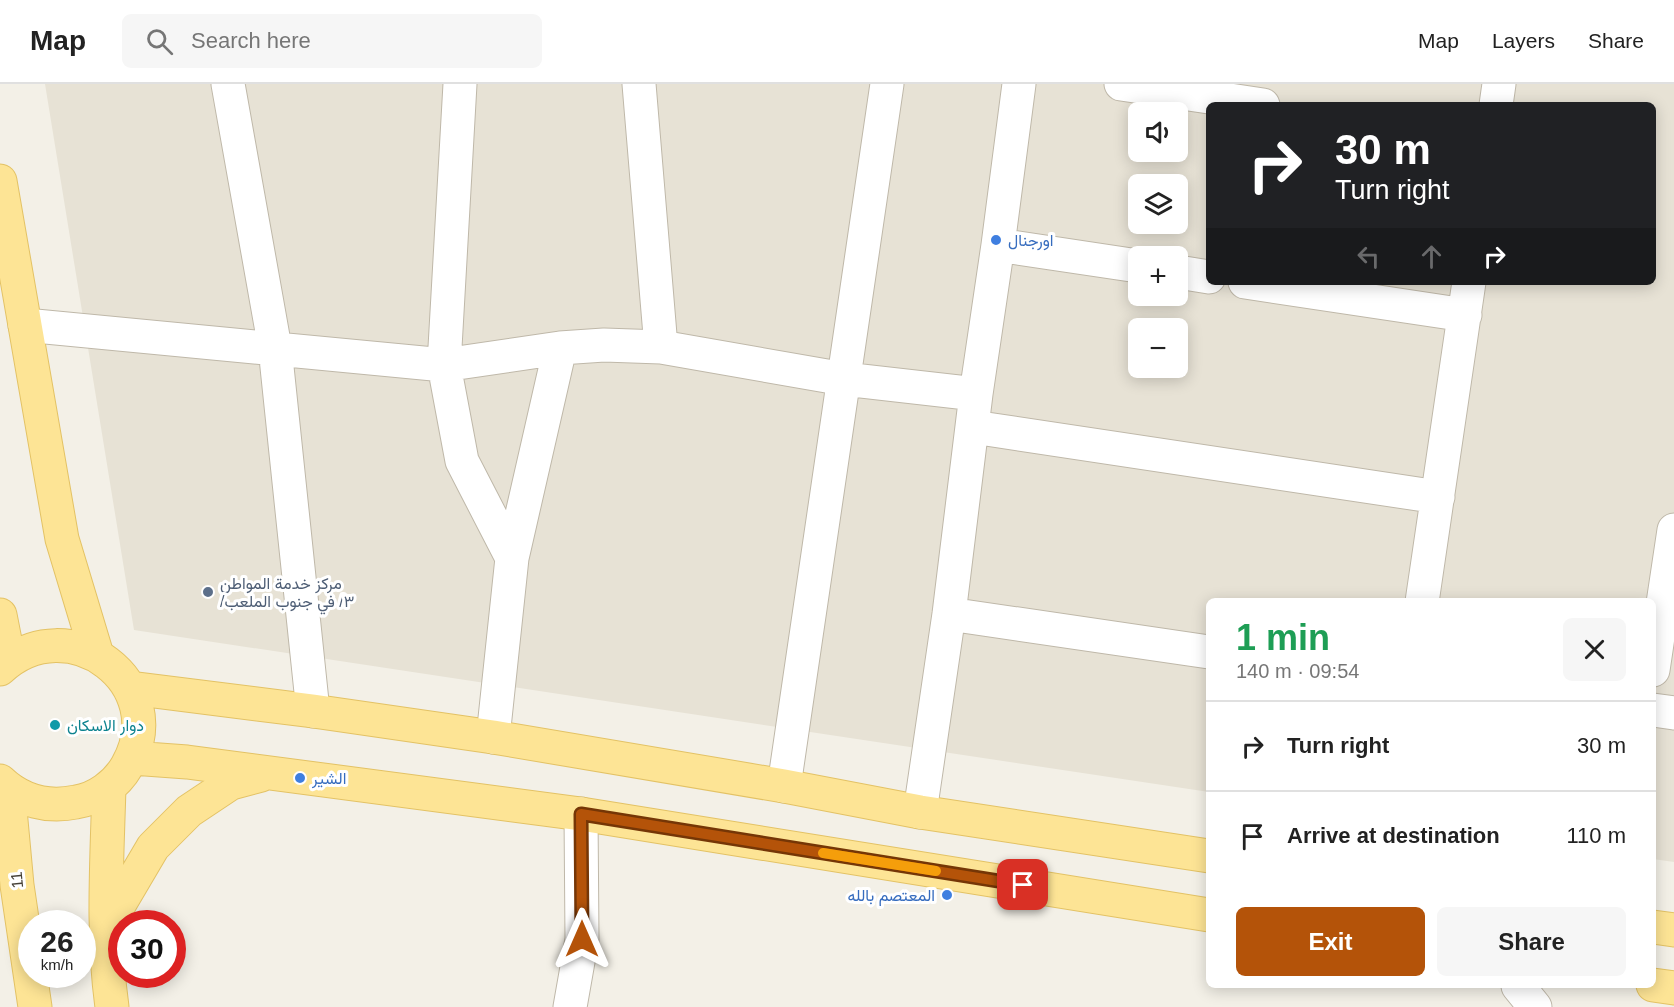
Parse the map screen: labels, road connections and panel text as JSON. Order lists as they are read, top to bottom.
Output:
{
  "streets": {
    "main road": ["11"]
  },
  "places": [
    "اورجنال",
    "مركز خدمة المواطن /٣/ في جنوب الملعب",
    "دوار الاسكان",
    "الشير",
    "المعتصم بالله"
  ],
  "page": {
    "header": "Map",
    "search": "Search here",
    "nav": ["Map", "Layers", "Share"],
    "map_buttons": ["+", "−"],
    "turn": ["30 m", "Turn right"],
    "heading": ["1 min", "140 m · 09:54"],
    "list": [
      {
        "name": "Turn right",
        "value": "30 m"
      },
      {
        "name": "Arrive at destination",
        "value": "110 m"
      }
    ],
    "buttons": ["Exit", "Share"],
    "speed": "26 km/h",
    "limit": "30"
  }
}
